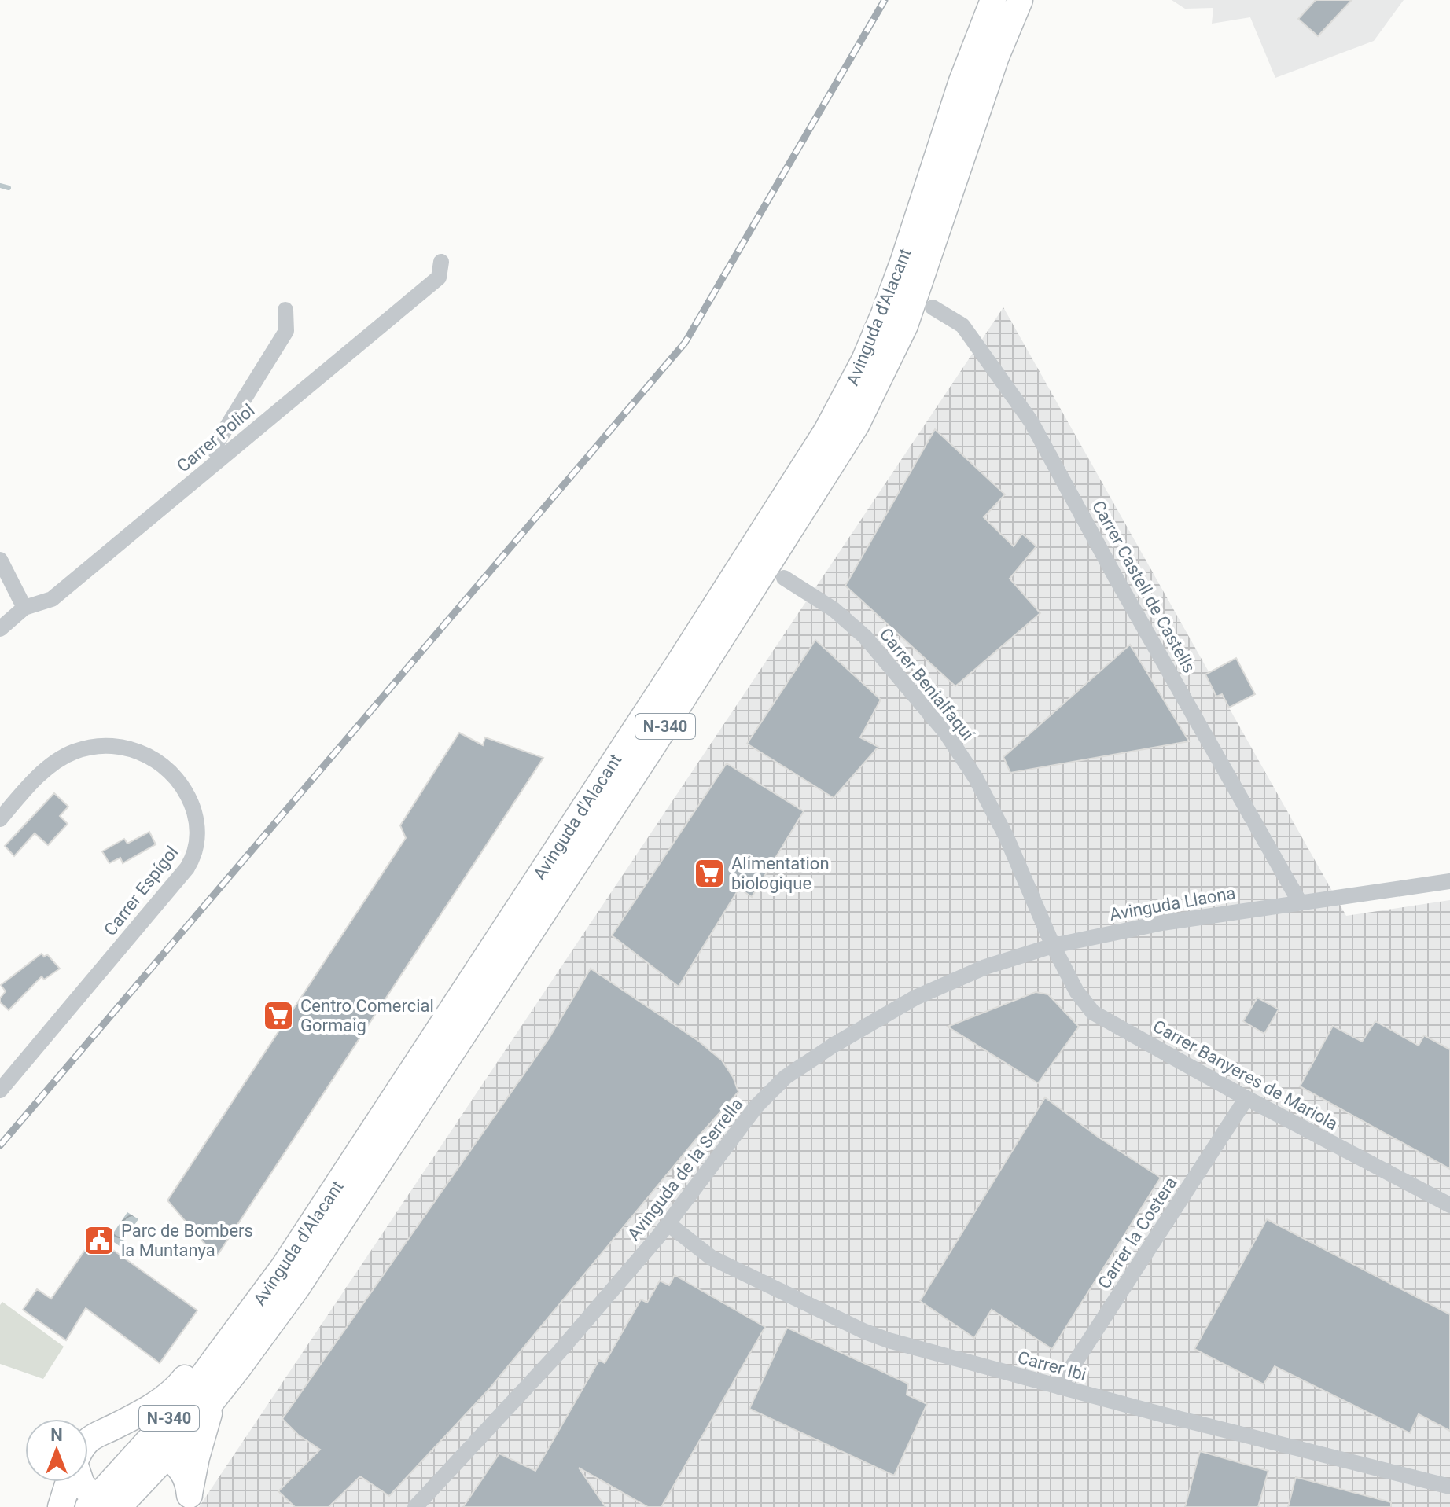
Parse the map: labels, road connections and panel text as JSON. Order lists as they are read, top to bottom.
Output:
{
  "streets": {
    "main road": ["Avinguda d'Alacant", "N-340"],
    "street": [
      "Carrer Poliol",
      "Carrer Castell de Castells",
      "Carrer Benialfaquí",
      "Carrer Espígol",
      "Avinguda Llaona",
      "Carrer Banyeres de Mariola",
      "Avinguda de la Serrella",
      "Carrer la Costera",
      "Carrer Ibi"
    ]
  },
  "crossings": [
    ["Carrer Castell de Castells", "Avinguda Llaona"],
    ["Carrer Benialfaquí", "Avinguda Llaona"],
    ["Carrer Benialfaquí", "Carrer Banyeres de Mariola"],
    ["Carrer Benialfaquí", "Avinguda de la Serrella"],
    ["Avinguda Llaona", "Carrer Banyeres de Mariola"],
    ["Avinguda Llaona", "Avinguda de la Serrella"],
    ["Carrer Banyeres de Mariola", "Avinguda de la Serrella"],
    ["Carrer Banyeres de Mariola", "Carrer la Costera"],
    ["Avinguda de la Serrella", "Carrer Ibi"],
    ["Carrer la Costera", "Carrer Ibi"]
  ],
  "places": {
    "supermarket": ["Alimentation biologique", "Centro Comercial Gormaig"],
    "public building": ["Parc de Bombers la Muntanya"]
  },
  "north": "top"
}
